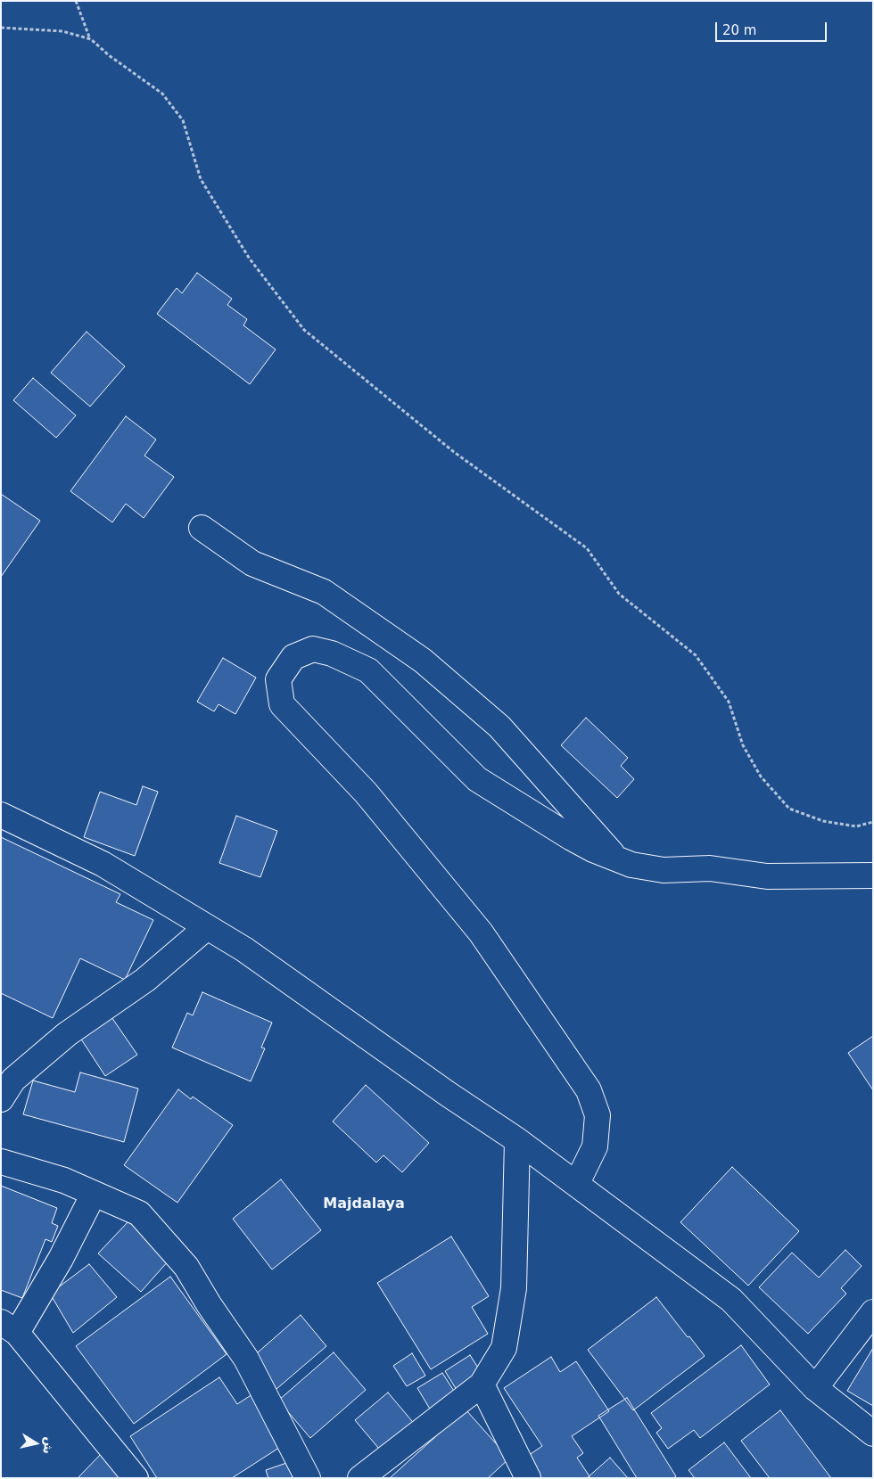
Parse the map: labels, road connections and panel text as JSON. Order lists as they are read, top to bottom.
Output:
{
  "districts": ["Majdalaya"],
  "scale_bar": "20 m",
  "north": "right"
}
